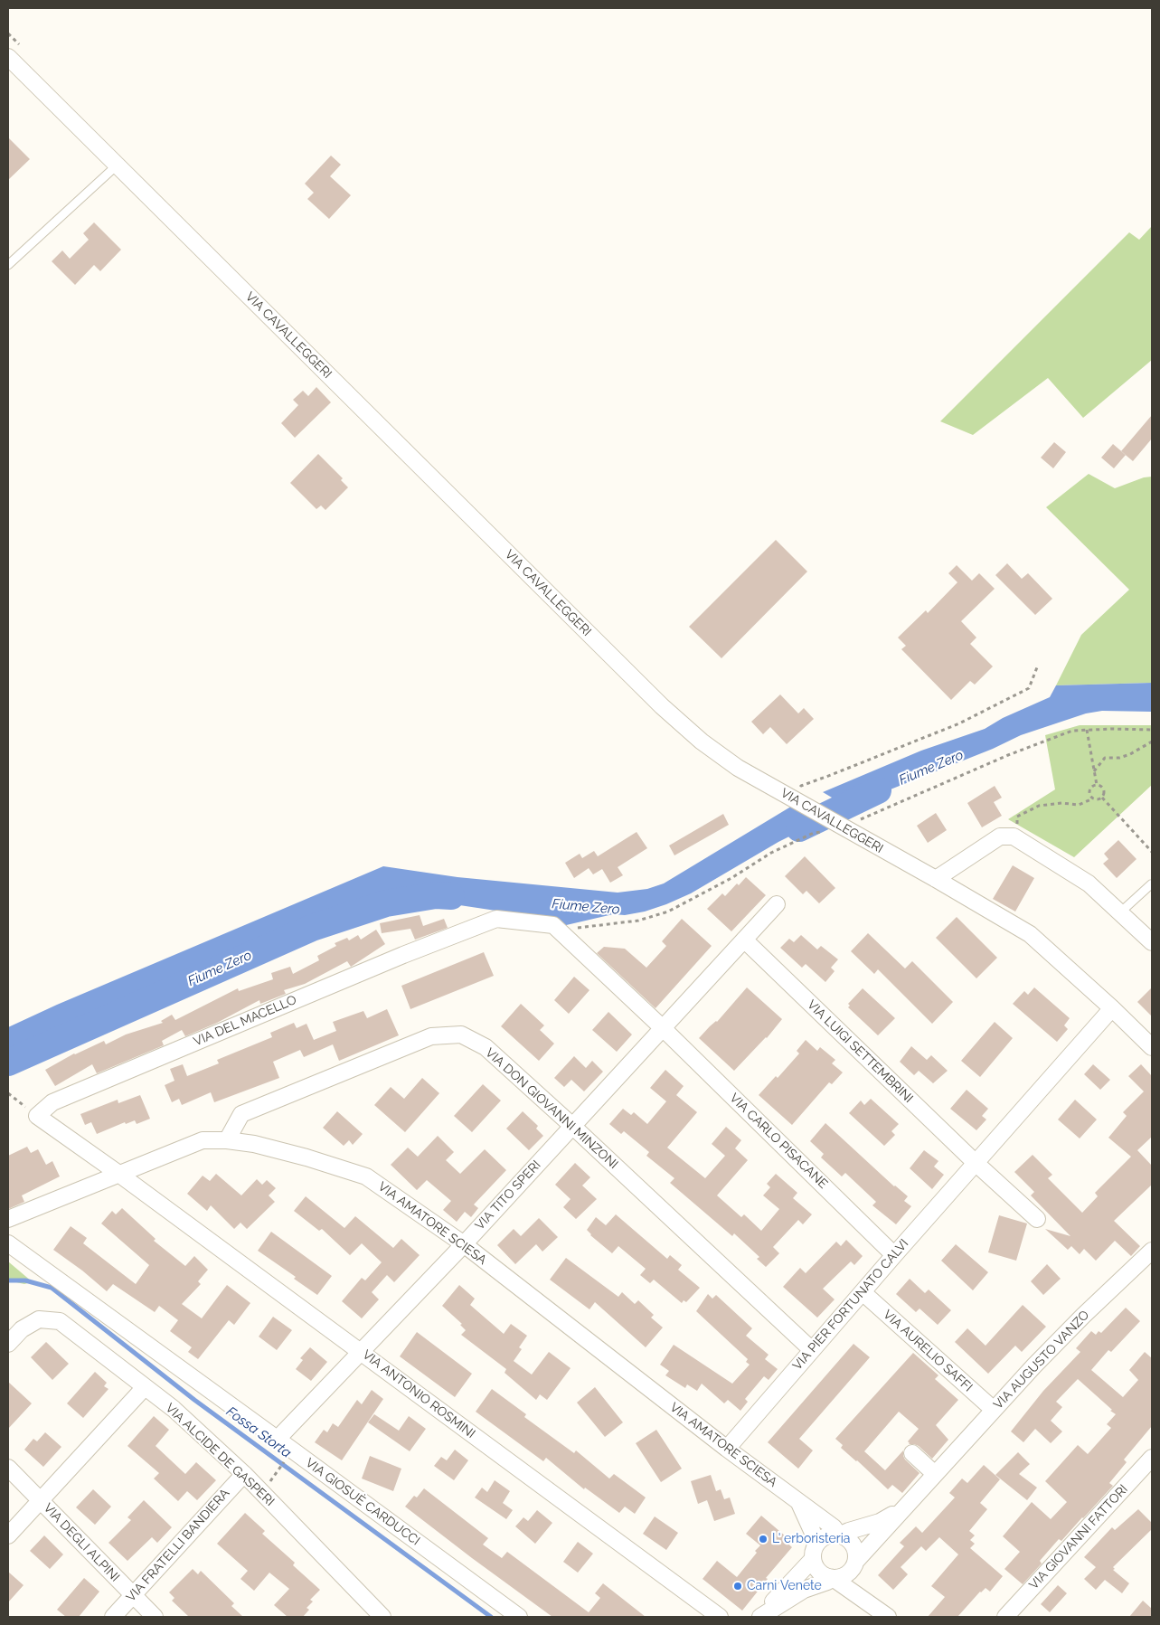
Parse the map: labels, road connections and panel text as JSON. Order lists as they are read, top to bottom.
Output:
{
  "streets": {
    "street": [
      "VIA CAVALLEGGERI",
      "VIA DEL MACELLO",
      "VIA LUIGI SETTEMBRINI",
      "VIA DON GIOVANNI MINZONI",
      "VIA CARLO PISACANE",
      "VIA TITO SPERI",
      "VIA AMATORE SCIESA",
      "VIA PIER FORTUNATO CALVI",
      "VIA AURELIO SAFFI",
      "VIA AUGUSTO VANZO",
      "VIA ANTONIO ROSMINI",
      "VIA ALCIDE DE GASPERI",
      "VIA GIOSUÈ CARDUCCI",
      "VIA GIOVANNI FATTORI",
      "VIA DEGLI ALPINI",
      "VIA FRATELLI BANDIERA"
    ]
  },
  "crossings": [
    ["VIA CAVALLEGGERI", "VIA PIER FORTUNATO CALVI"],
    ["VIA LUIGI SETTEMBRINI", "VIA TITO SPERI"],
    ["VIA LUIGI SETTEMBRINI", "VIA PIER FORTUNATO CALVI"],
    ["VIA DON GIOVANNI MINZONI", "VIA TITO SPERI"],
    ["VIA DON GIOVANNI MINZONI", "VIA AMATORE SCIESA"],
    ["VIA DON GIOVANNI MINZONI", "VIA PIER FORTUNATO CALVI"],
    ["VIA CARLO PISACANE", "VIA TITO SPERI"],
    ["VIA CARLO PISACANE", "VIA PIER FORTUNATO CALVI"],
    ["VIA TITO SPERI", "VIA AMATORE SCIESA"],
    ["VIA TITO SPERI", "VIA ANTONIO ROSMINI"],
    ["VIA TITO SPERI", "VIA GIOSUÈ CARDUCCI"],
    ["VIA AMATORE SCIESA", "VIA PIER FORTUNATO CALVI"],
    ["VIA AMATORE SCIESA", "VIA AUGUSTO VANZO"],
    ["VIA AMATORE SCIESA", "VIA ANTONIO ROSMINI"],
    ["VIA PIER FORTUNATO CALVI", "VIA AURELIO SAFFI"],
    ["VIA AURELIO SAFFI", "VIA AUGUSTO VANZO"],
    ["VIA ALCIDE DE GASPERI", "VIA FRATELLI BANDIERA"],
    ["VIA DEGLI ALPINI", "VIA FRATELLI BANDIERA"]
  ],
  "water": ["Fiume Zero", "Fossa Storta"],
  "places": ["L' erboristeria", "Carni Venete"]
}
